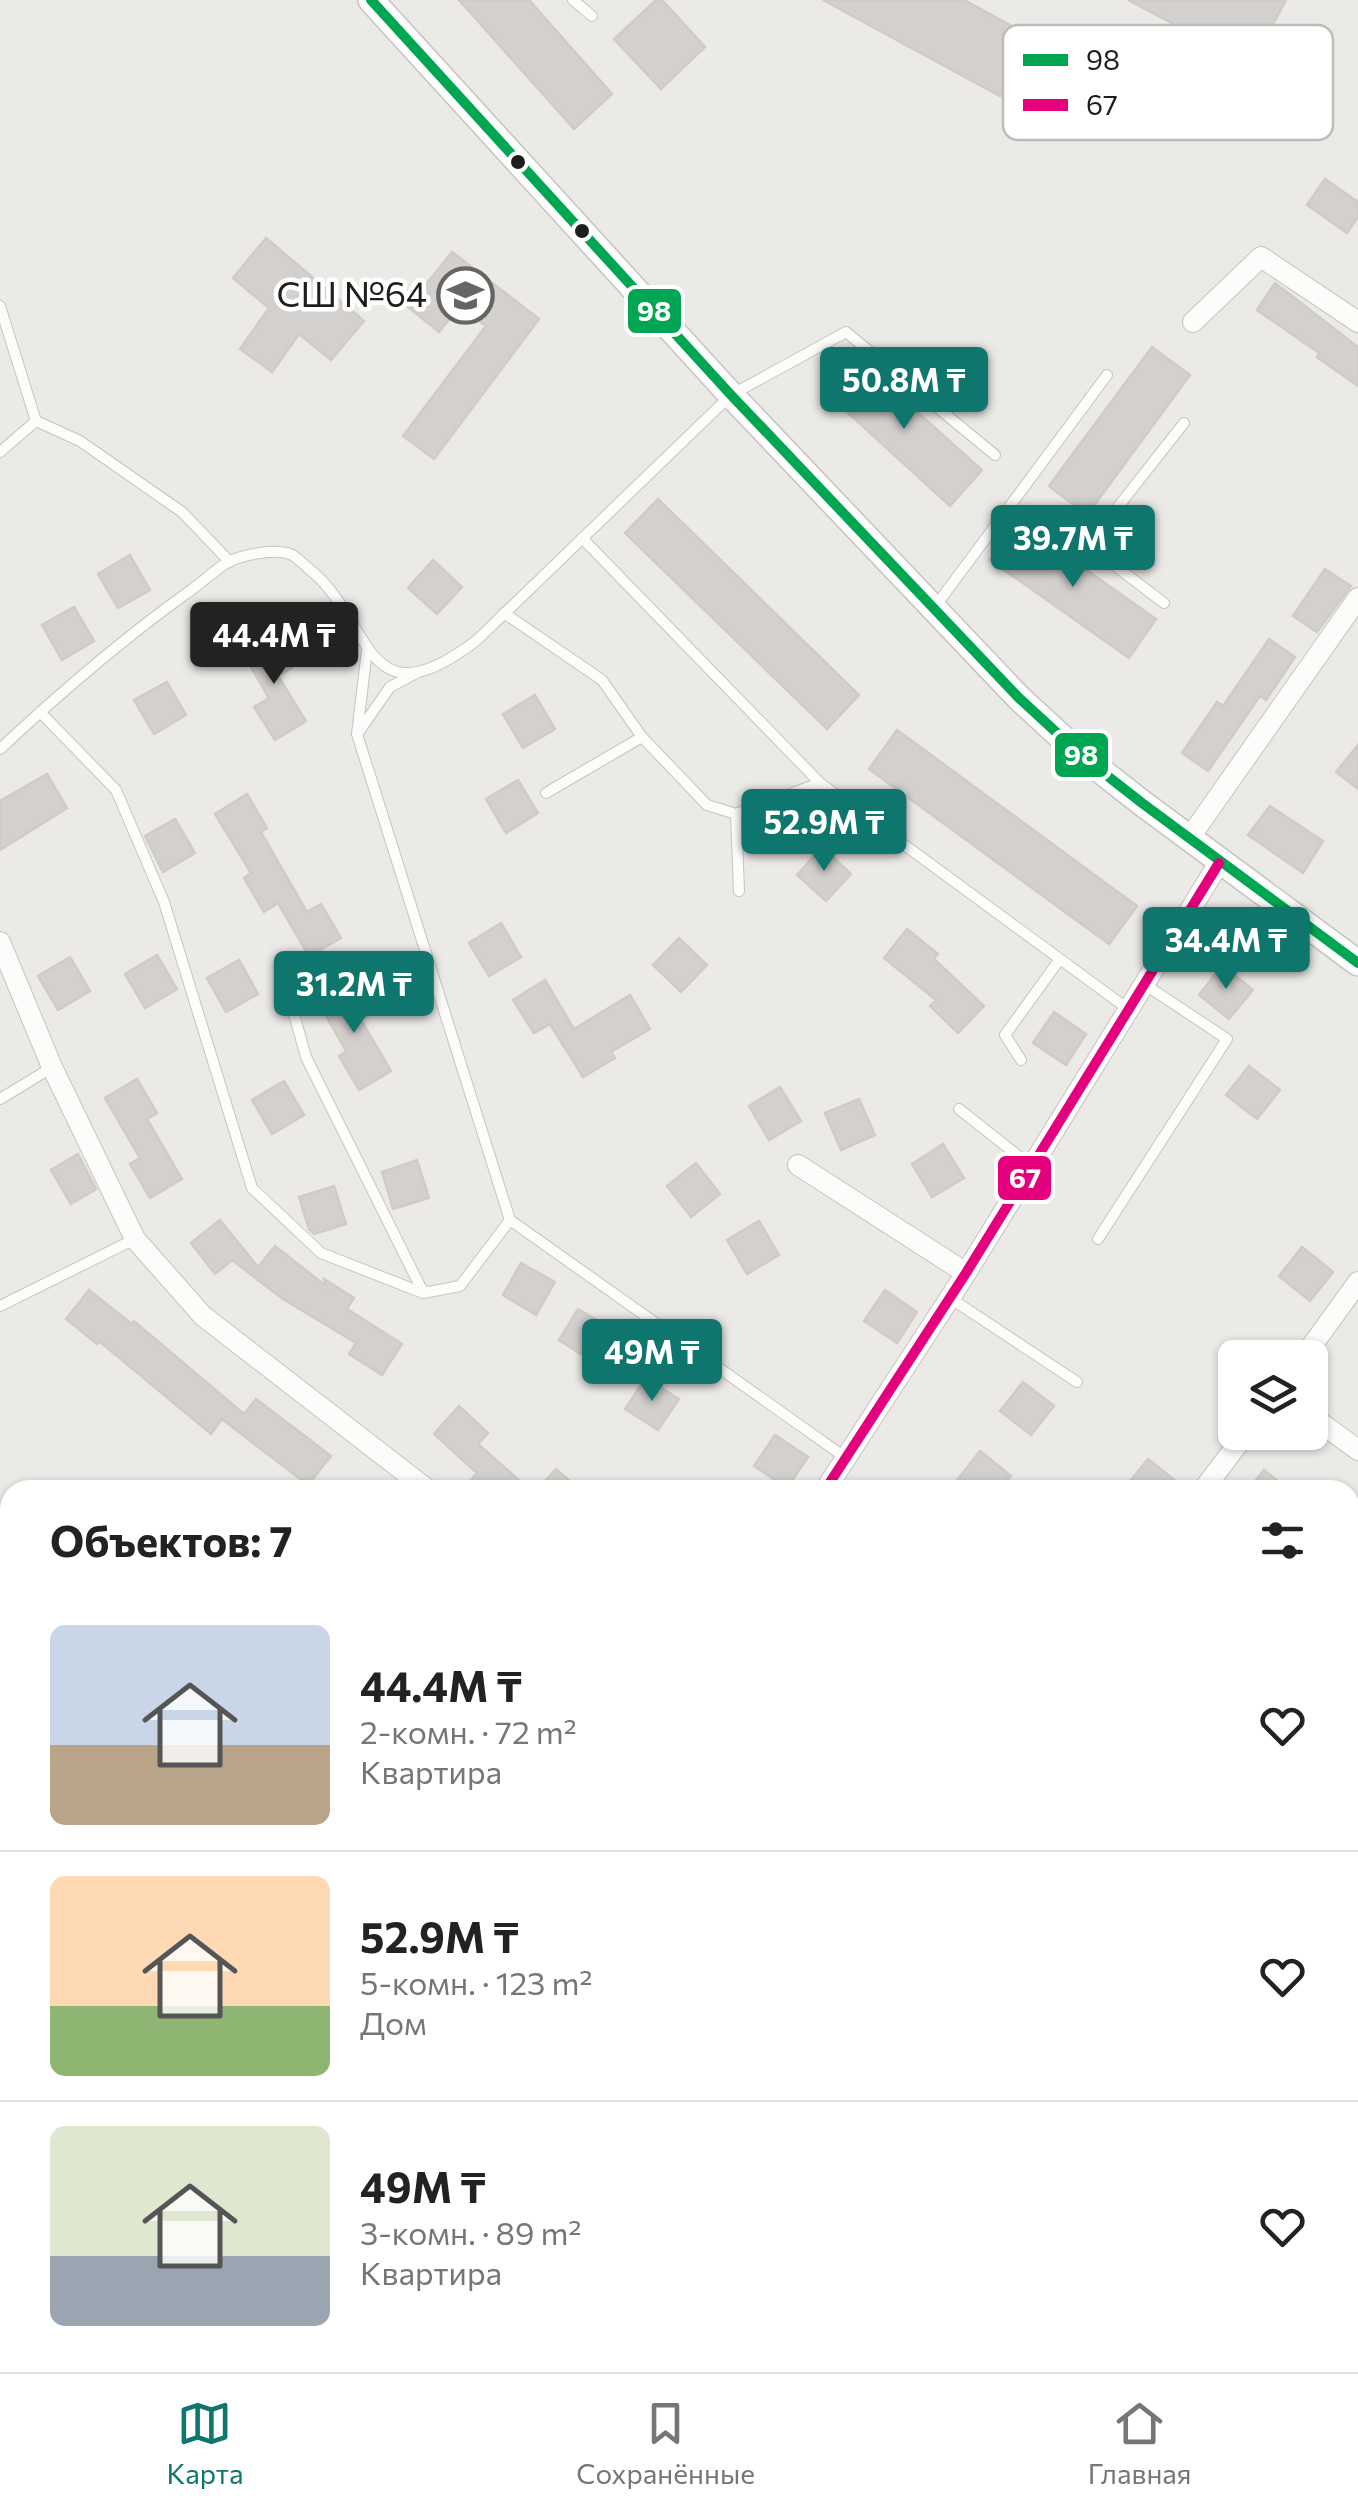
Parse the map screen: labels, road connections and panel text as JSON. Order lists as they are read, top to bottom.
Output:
{
  "places": {
    "school or university": ["СШ №64"]
  },
  "lines": ["transit line 98", "transit line 67"],
  "legend": ["98", "67"],
  "page": {
    "price": [
      "50.8M ₸",
      "39.7M ₸",
      "44.4M ₸",
      "52.9M ₸",
      "34.4M ₸",
      "31.2M ₸",
      "49M ₸"
    ],
    "heading": "Объектов: 7",
    "list": [
      {
        "name": "44.4M ₸",
        "note": "2-комн. · 72 m² · Квартира"
      },
      {
        "name": "52.9M ₸",
        "note": "5-комн. · 123 m² · Дом"
      },
      {
        "name": "49M ₸",
        "note": "3-комн. · 89 m² · Квартира"
      }
    ],
    "tabs": ["Карта", "Сохранённые", "Главная"]
  }
}
